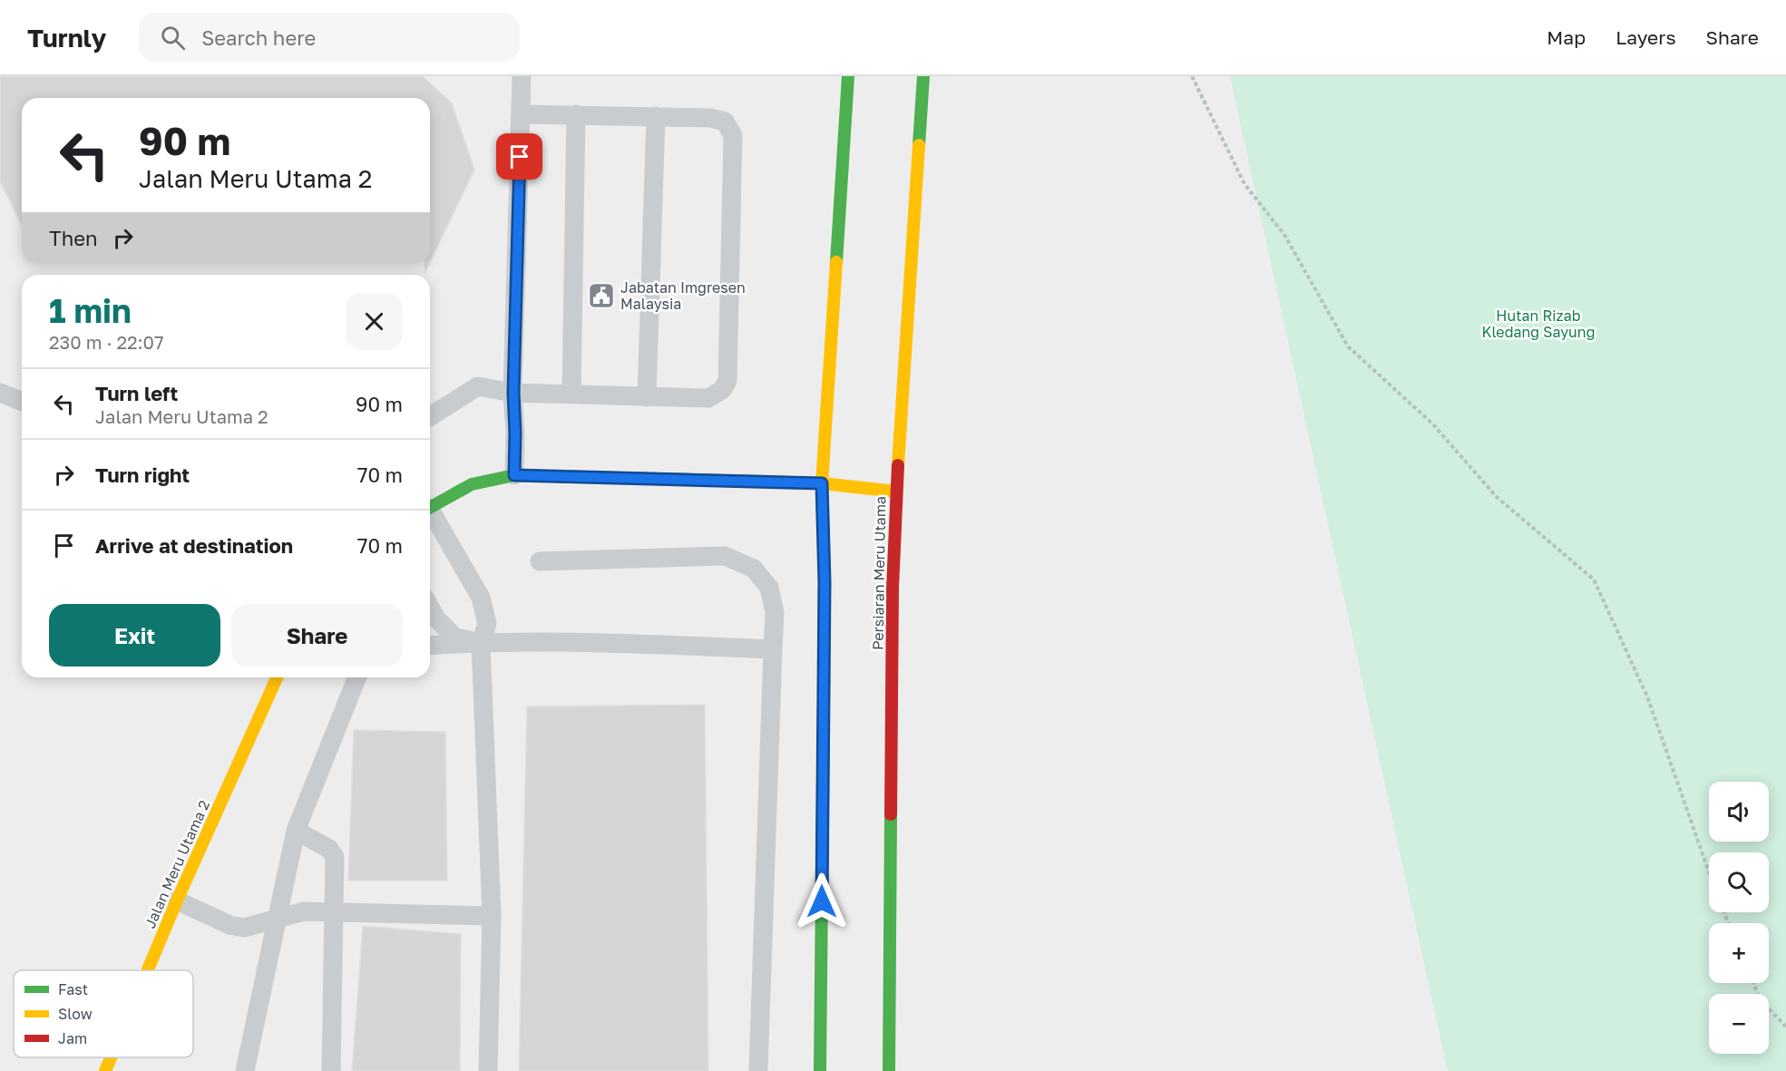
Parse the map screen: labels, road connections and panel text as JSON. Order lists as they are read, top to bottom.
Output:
{
  "streets": {
    "main road": ["Persiaran Meru Utama", "Jalan Meru Utama 2"]
  },
  "parks": ["Hutan Rizab Kledang Sayung"],
  "places": {
    "public building": ["Jabatan Imgresen Malaysia"]
  },
  "legend": ["Fast", "Slow", "Jam"],
  "page": {
    "header": "Turnly",
    "search": "Search here",
    "nav": ["Map", "Layers", "Share"],
    "turn": ["90 m", "Jalan Meru Utama 2"],
    "then": "Then",
    "heading": ["1 min", "230 m · 22:07"],
    "list": [
      {
        "name": "Turn left",
        "note": "Jalan Meru Utama 2",
        "value": "90 m"
      },
      {
        "name": "Turn right",
        "value": "70 m"
      },
      {
        "name": "Arrive at destination",
        "value": "70 m"
      }
    ],
    "buttons": ["Exit", "Share"],
    "map_buttons": ["+", "−"]
  }
}
